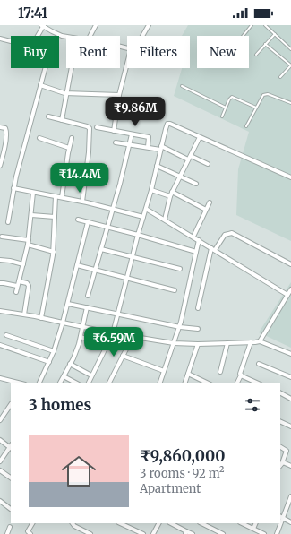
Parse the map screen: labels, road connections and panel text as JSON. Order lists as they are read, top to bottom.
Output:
{
  "page": {
    "status": "17:41",
    "chip": [
      "Buy",
      "Rent",
      "Filters",
      "New"
    ],
    "price": ["₹9.86M", "₹14.4M", "₹6.59M"],
    "heading": "3 homes",
    "list": [
      {
        "name": "₹9,860,000",
        "note": "3 rooms · 92 m² · Apartment"
      }
    ]
  }
}
